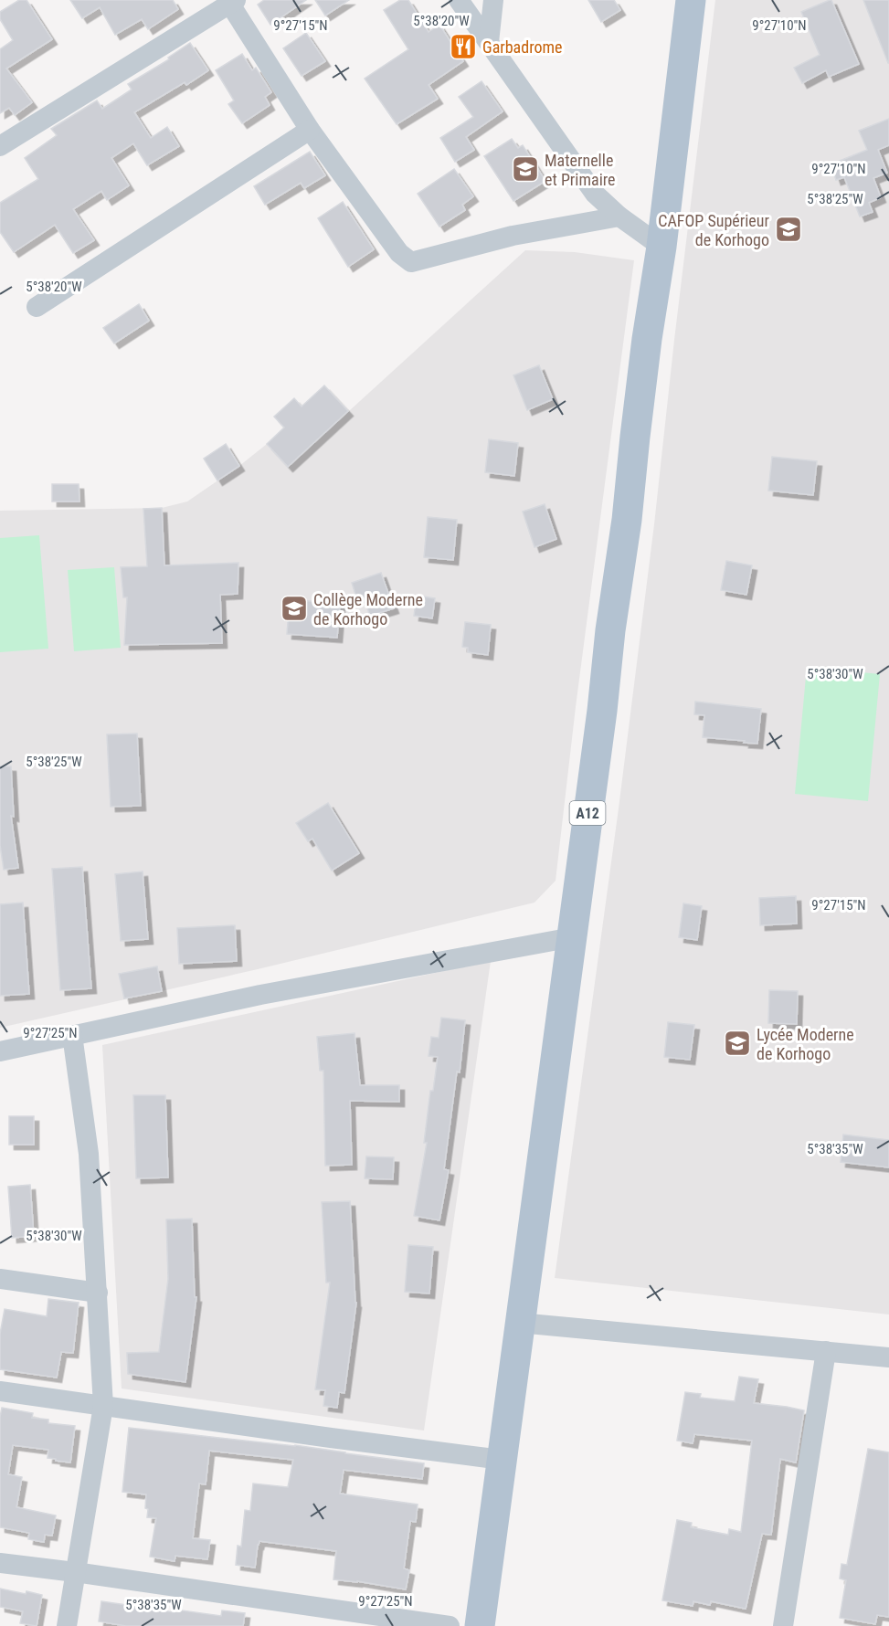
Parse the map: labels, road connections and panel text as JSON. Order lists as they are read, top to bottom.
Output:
{
  "streets": {
    "main road": ["A12"]
  },
  "places": {
    "restaurant": ["Garbadrome"],
    "school or university": [
      "Maternelle et Primaire",
      "CAFOP Supérieur de Korhogo",
      "Collège Moderne de Korhogo",
      "Lycée Moderne de Korhogo"
    ]
  },
  "coordinates": [
    "5°38'20\"W",
    "9°27'15\"N",
    "9°27'10\"N",
    "5°38'25\"W",
    "5°38'30\"W",
    "9°27'25\"N",
    "5°38'35\"W"
  ]
}
